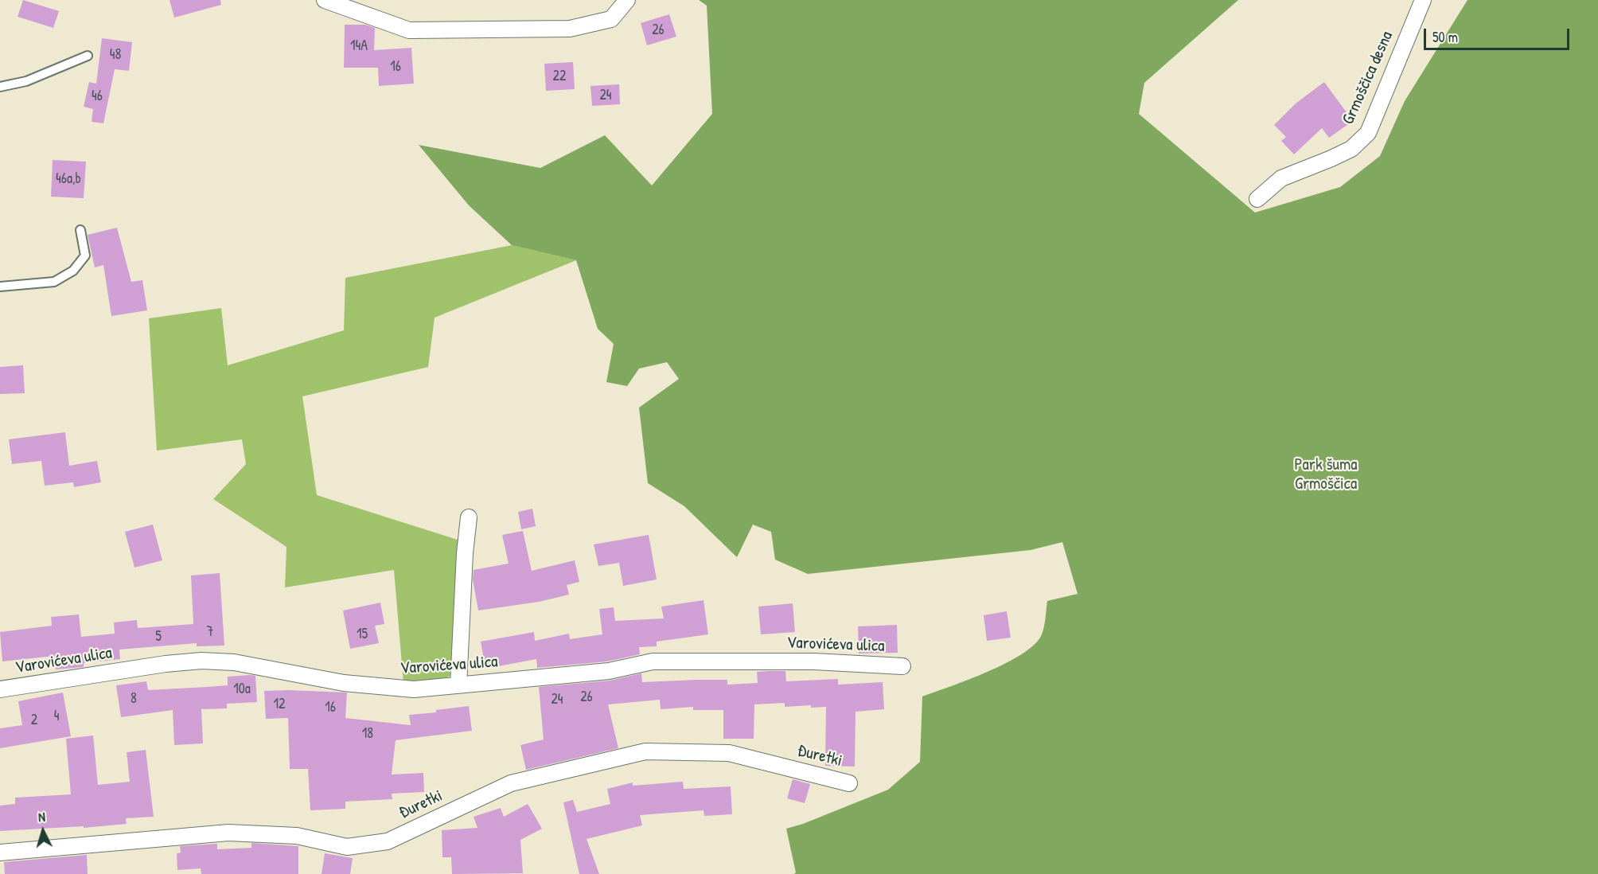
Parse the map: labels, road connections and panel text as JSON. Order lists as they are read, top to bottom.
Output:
{
  "streets": {
    "street": ["Grmoščica desna", "Varovićeva ulica", "Đuretki"]
  },
  "parks": ["Park šuma Grmoščica"],
  "house_numbers": [
    "26",
    "14A",
    "48",
    "16",
    "22",
    "24",
    "46",
    "46a,b",
    "7",
    "15",
    "5",
    "10a",
    "26",
    "8",
    "24",
    "12",
    "16",
    "4",
    "2",
    "18"
  ],
  "scale_bar": "50 m",
  "north": "top"
}
